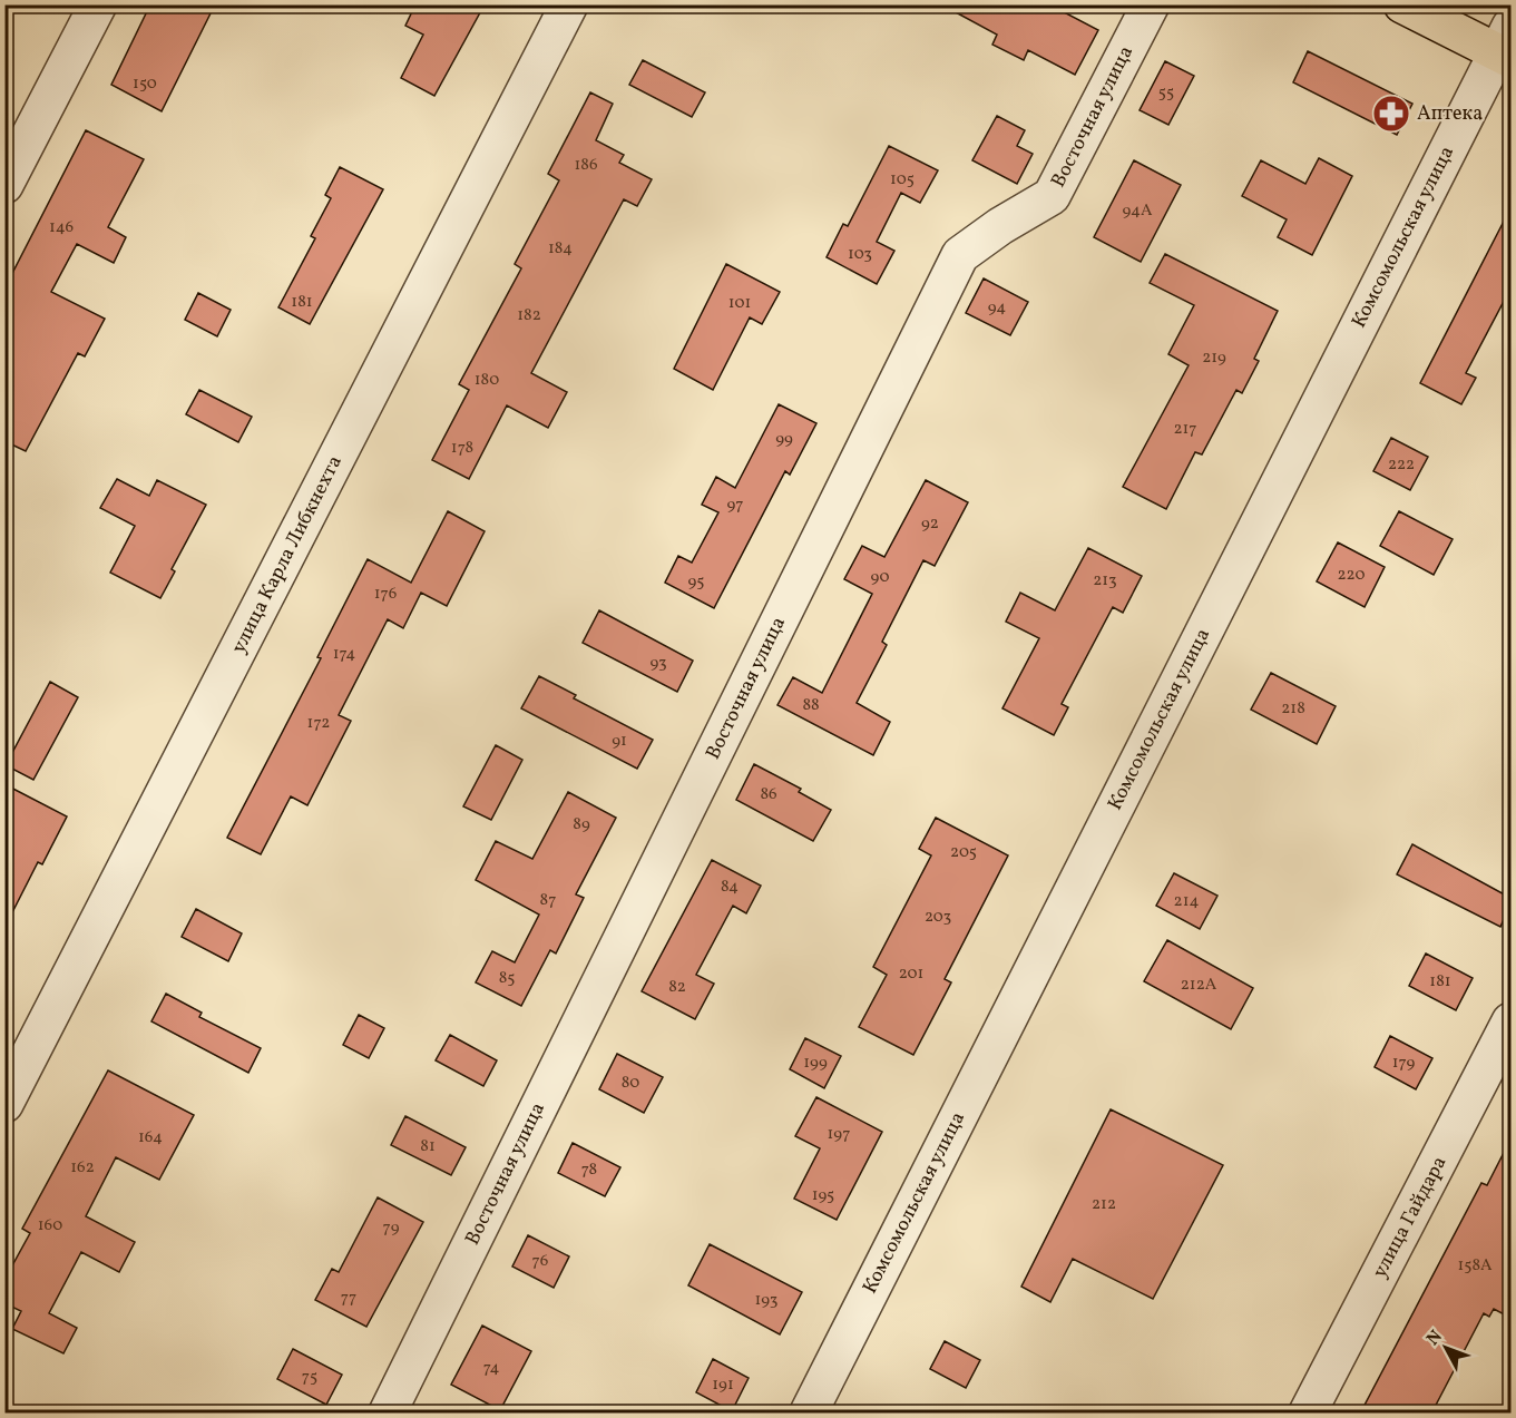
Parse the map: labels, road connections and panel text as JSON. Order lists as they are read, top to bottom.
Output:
{
  "streets": {
    "street": [
      "Восточная улица",
      "Комсомольская улица",
      "улица Карла Либкнехта",
      "улица Гайдара"
    ]
  },
  "places": {
    "pharmacy": ["Аптека"]
  },
  "house_numbers": [
    "150",
    "55",
    "186",
    "105",
    "94А",
    "146",
    "184",
    "103",
    "181",
    "101",
    "94",
    "182",
    "219",
    "180",
    "217",
    "99",
    "178",
    "222",
    "97",
    "92",
    "220",
    "90",
    "213",
    "95",
    "176",
    "174",
    "93",
    "88",
    "218",
    "172",
    "91",
    "86",
    "89",
    "205",
    "84",
    "87",
    "214",
    "203",
    "201",
    "85",
    "181",
    "212А",
    "82",
    "199",
    "179",
    "80",
    "197",
    "164",
    "81",
    "162",
    "78",
    "195",
    "212",
    "160",
    "79",
    "76",
    "158А",
    "77",
    "193",
    "74",
    "75",
    "191"
  ],
  "north": "top left"
}
